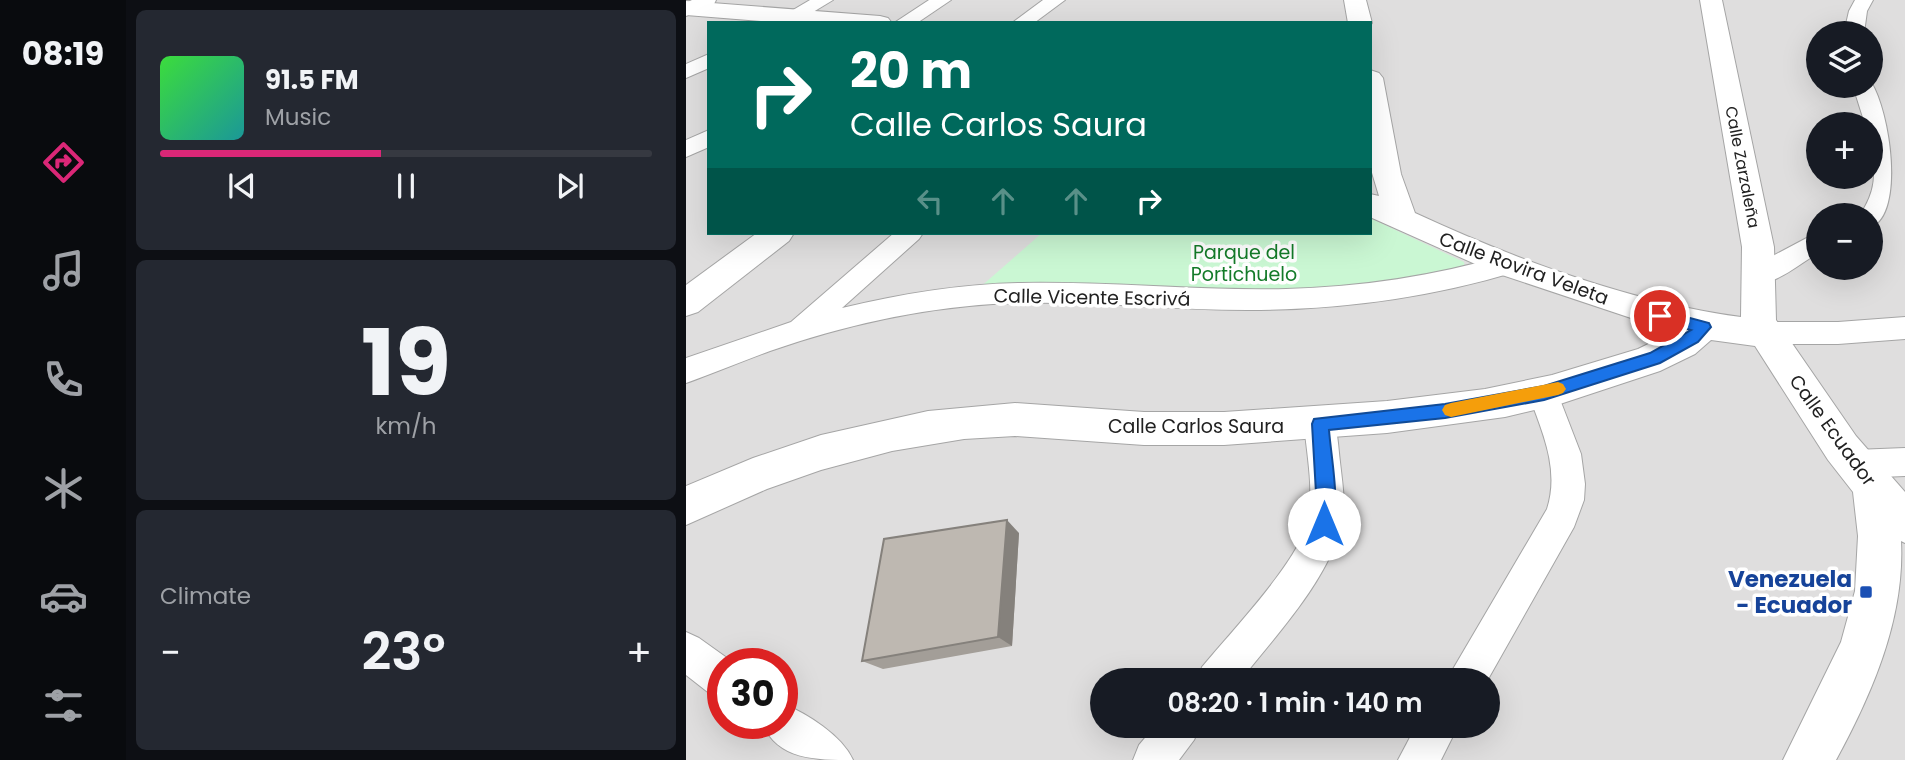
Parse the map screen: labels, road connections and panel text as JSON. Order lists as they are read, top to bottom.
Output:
{
  "streets": {
    "street": [
      "Calle Zarzaleña",
      "Calle Rovira Veleta",
      "Calle Vicente Escrivá",
      "Calle Carlos Saura",
      "Calle Ecuador"
    ]
  },
  "crossings": [
    ["Calle Zarzaleña", "Calle Rovira Veleta"],
    ["Calle Zarzaleña", "Calle Ecuador"],
    ["Calle Rovira Veleta", "Calle Vicente Escrivá"],
    ["Calle Rovira Veleta", "Calle Carlos Saura"],
    ["Calle Rovira Veleta", "Calle Ecuador"]
  ],
  "parks": ["Parque del Portichuelo"],
  "places": {
    "transit": ["Venezuela - Ecuador"]
  },
  "page": {
    "tabs": "08:19",
    "map_buttons": ["+", "−"],
    "turn": ["20 m", "Calle Carlos Saura"],
    "song": ["91.5 FM", "Music"],
    "tile": [
      ["19", "km/h"],
      "Climate"
    ],
    "heat": ["−", "23°", "+"],
    "limit": "30",
    "trip": "08:20 · 1 min · 140 m"
  }
}
